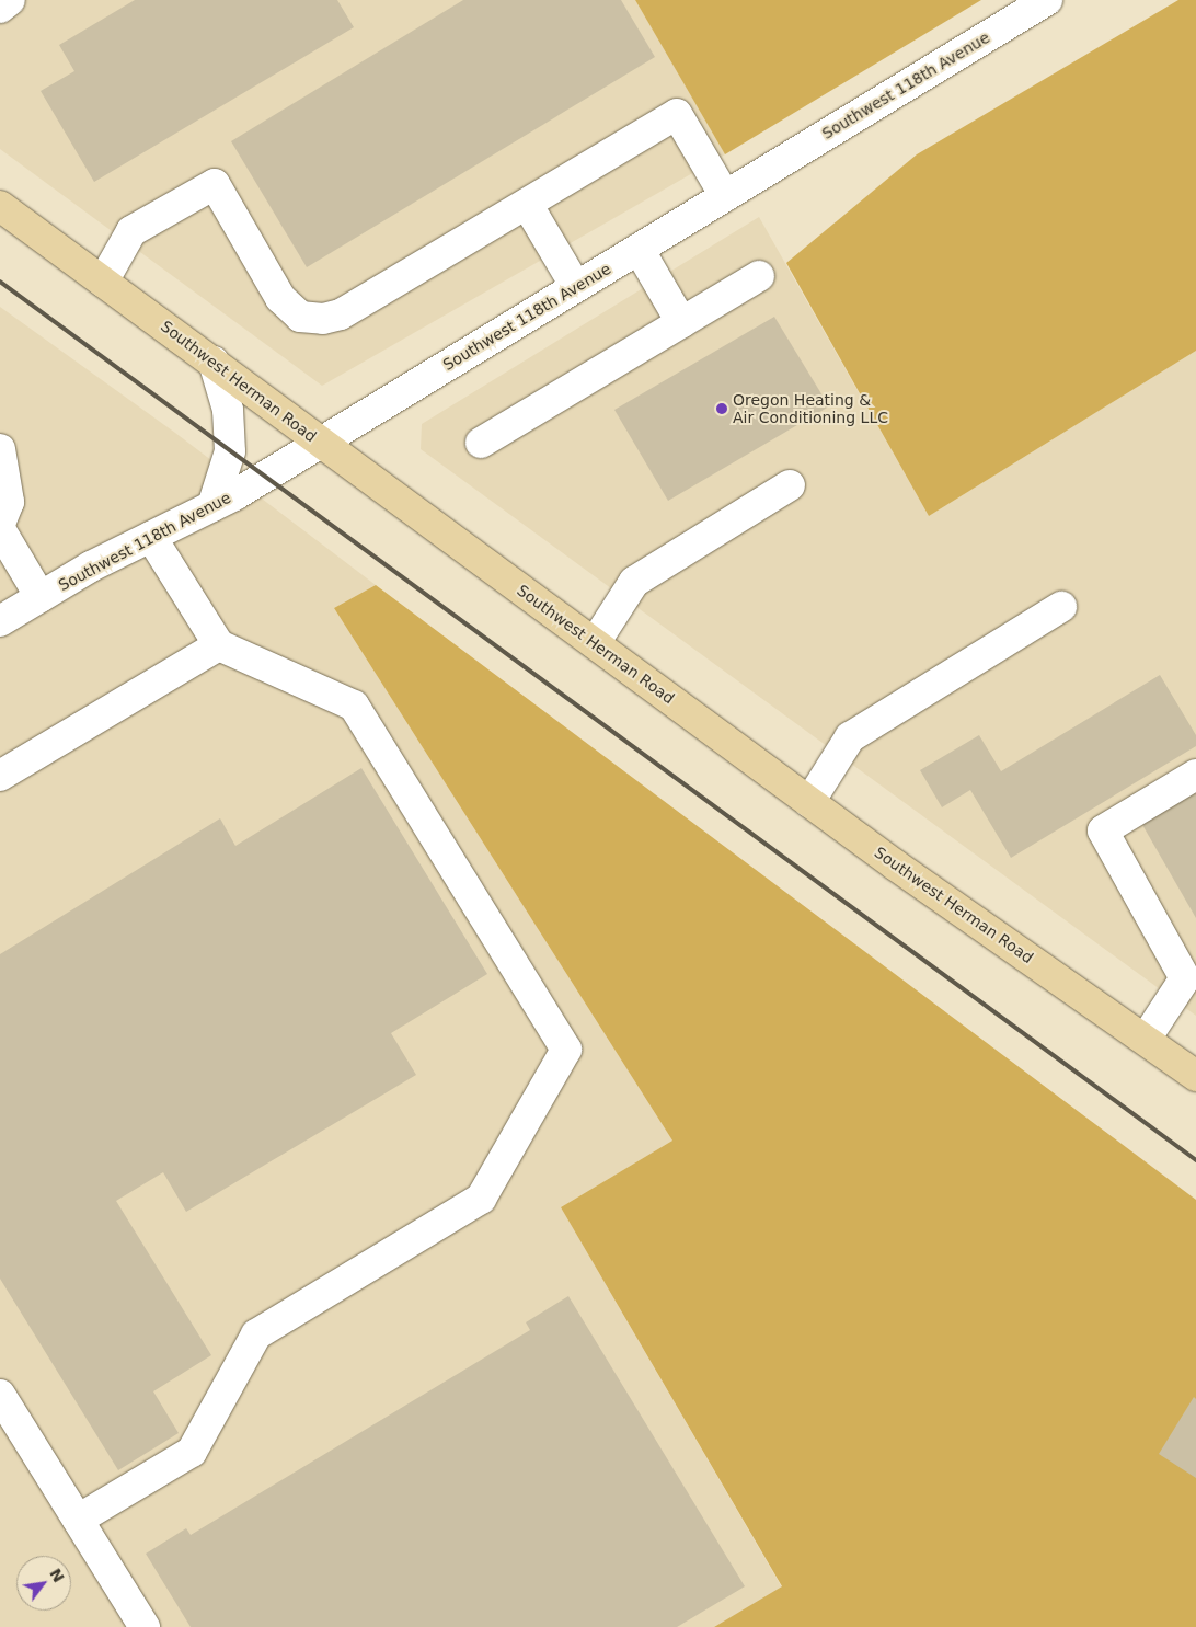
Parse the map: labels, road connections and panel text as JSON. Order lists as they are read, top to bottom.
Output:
{
  "streets": {
    "main road": ["Southwest Herman Road"],
    "street": ["Southwest 118th Avenue"]
  },
  "crossings": [
    ["Southwest 118th Avenue", "Southwest Herman Road"]
  ],
  "places": ["Oregon Heating & Air Conditioning LLC"],
  "north": "top right"
}
